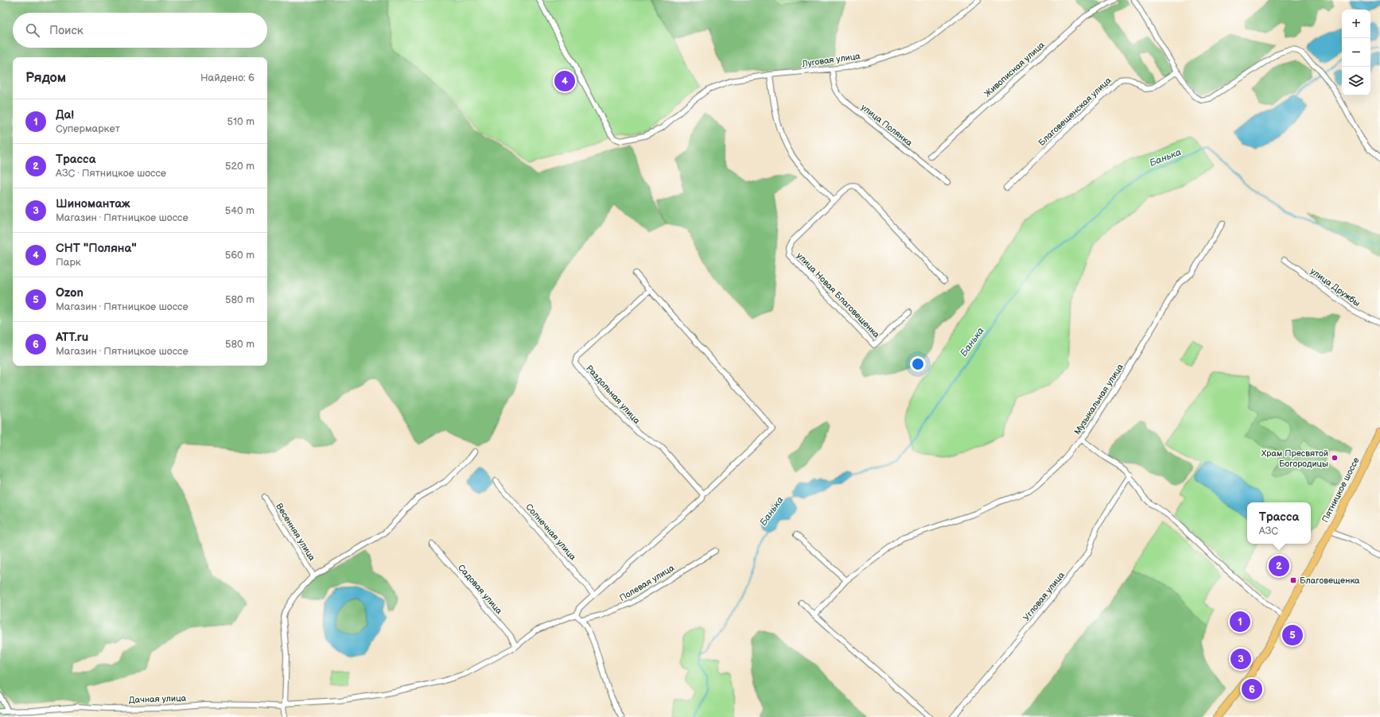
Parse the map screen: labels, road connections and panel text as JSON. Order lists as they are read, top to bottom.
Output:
{
  "streets": {
    "main road": ["Пятницкое шоссе"],
    "street": [
      "Луговая улица",
      "Живописная улица",
      "Благовещенская улица",
      "улица Полянка",
      "улица Дружбы",
      "улица Новая Благовещенка",
      "Раздольная улица",
      "Музыкальная улица",
      "Весенняя улица",
      "Солнечная улица",
      "Полевая улица",
      "Садовая улица",
      "Угловая улица",
      "Дачная улица"
    ]
  },
  "crossings": [
    ["Луговая улица", "улица Полянка"],
    ["Садовая улица", "Дачная улица"]
  ],
  "water": ["Банька"],
  "places": {
    "other": ["Храм Пресвятой Богородицы"],
    "transit": ["Благовещенка"]
  },
  "page": {
    "map_buttons": ["+", "−"],
    "search": "Поиск",
    "heading": ["Рядом", "Найдено: 6"],
    "pins": [
      "4",
      "2",
      "1",
      "5",
      "3",
      "6"
    ],
    "list": [
      {
        "mark": "1",
        "name": "Да!",
        "note": "Супермаркет",
        "value": "510 m"
      },
      {
        "mark": "2",
        "name": "Трасса",
        "note": "АЗС · Пятницкое шоссе",
        "value": "520 m"
      },
      {
        "mark": "3",
        "name": "Шиномантаж",
        "note": "Магазин · Пятницкое шоссе",
        "value": "540 m"
      },
      {
        "mark": "4",
        "name": "СНТ \"Поляна\"",
        "note": "Парк",
        "value": "560 m"
      },
      {
        "mark": "5",
        "name": "Ozon",
        "note": "Магазин · Пятницкое шоссе",
        "value": "580 m"
      },
      {
        "mark": "6",
        "name": "ATT.ru",
        "note": "Магазин · Пятницкое шоссе",
        "value": "580 m"
      }
    ],
    "popup": ["Трасса", "АЗС"]
  }
}
